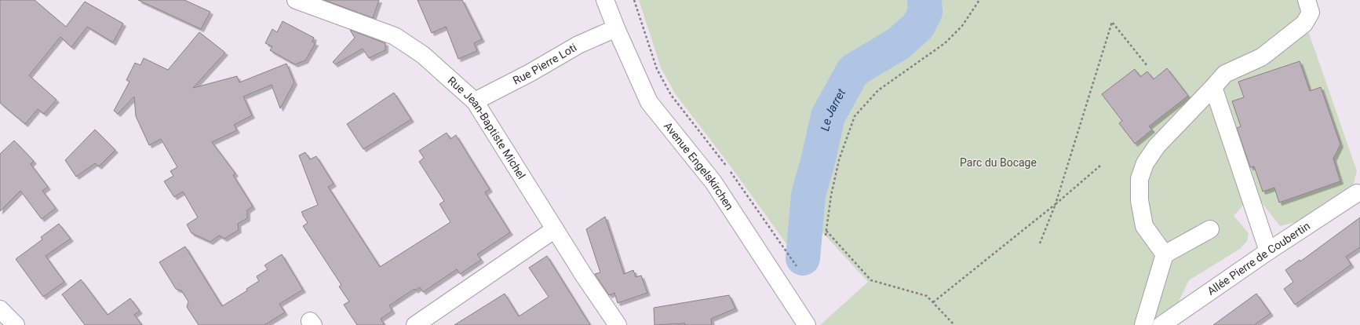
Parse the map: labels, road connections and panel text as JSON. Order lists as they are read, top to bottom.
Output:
{
  "streets": {
    "street": [
      "Rue Pierre Loti",
      "Rue Jean-Baptiste Michel",
      "Avenue Engelskirchen",
      "Allée Pierre de Coubertin"
    ]
  },
  "crossings": [
    ["Rue Pierre Loti", "Rue Jean-Baptiste Michel"],
    ["Rue Pierre Loti", "Avenue Engelskirchen"]
  ],
  "water": ["Le Jarret"],
  "parks": ["Parc du Bocage"]
}
